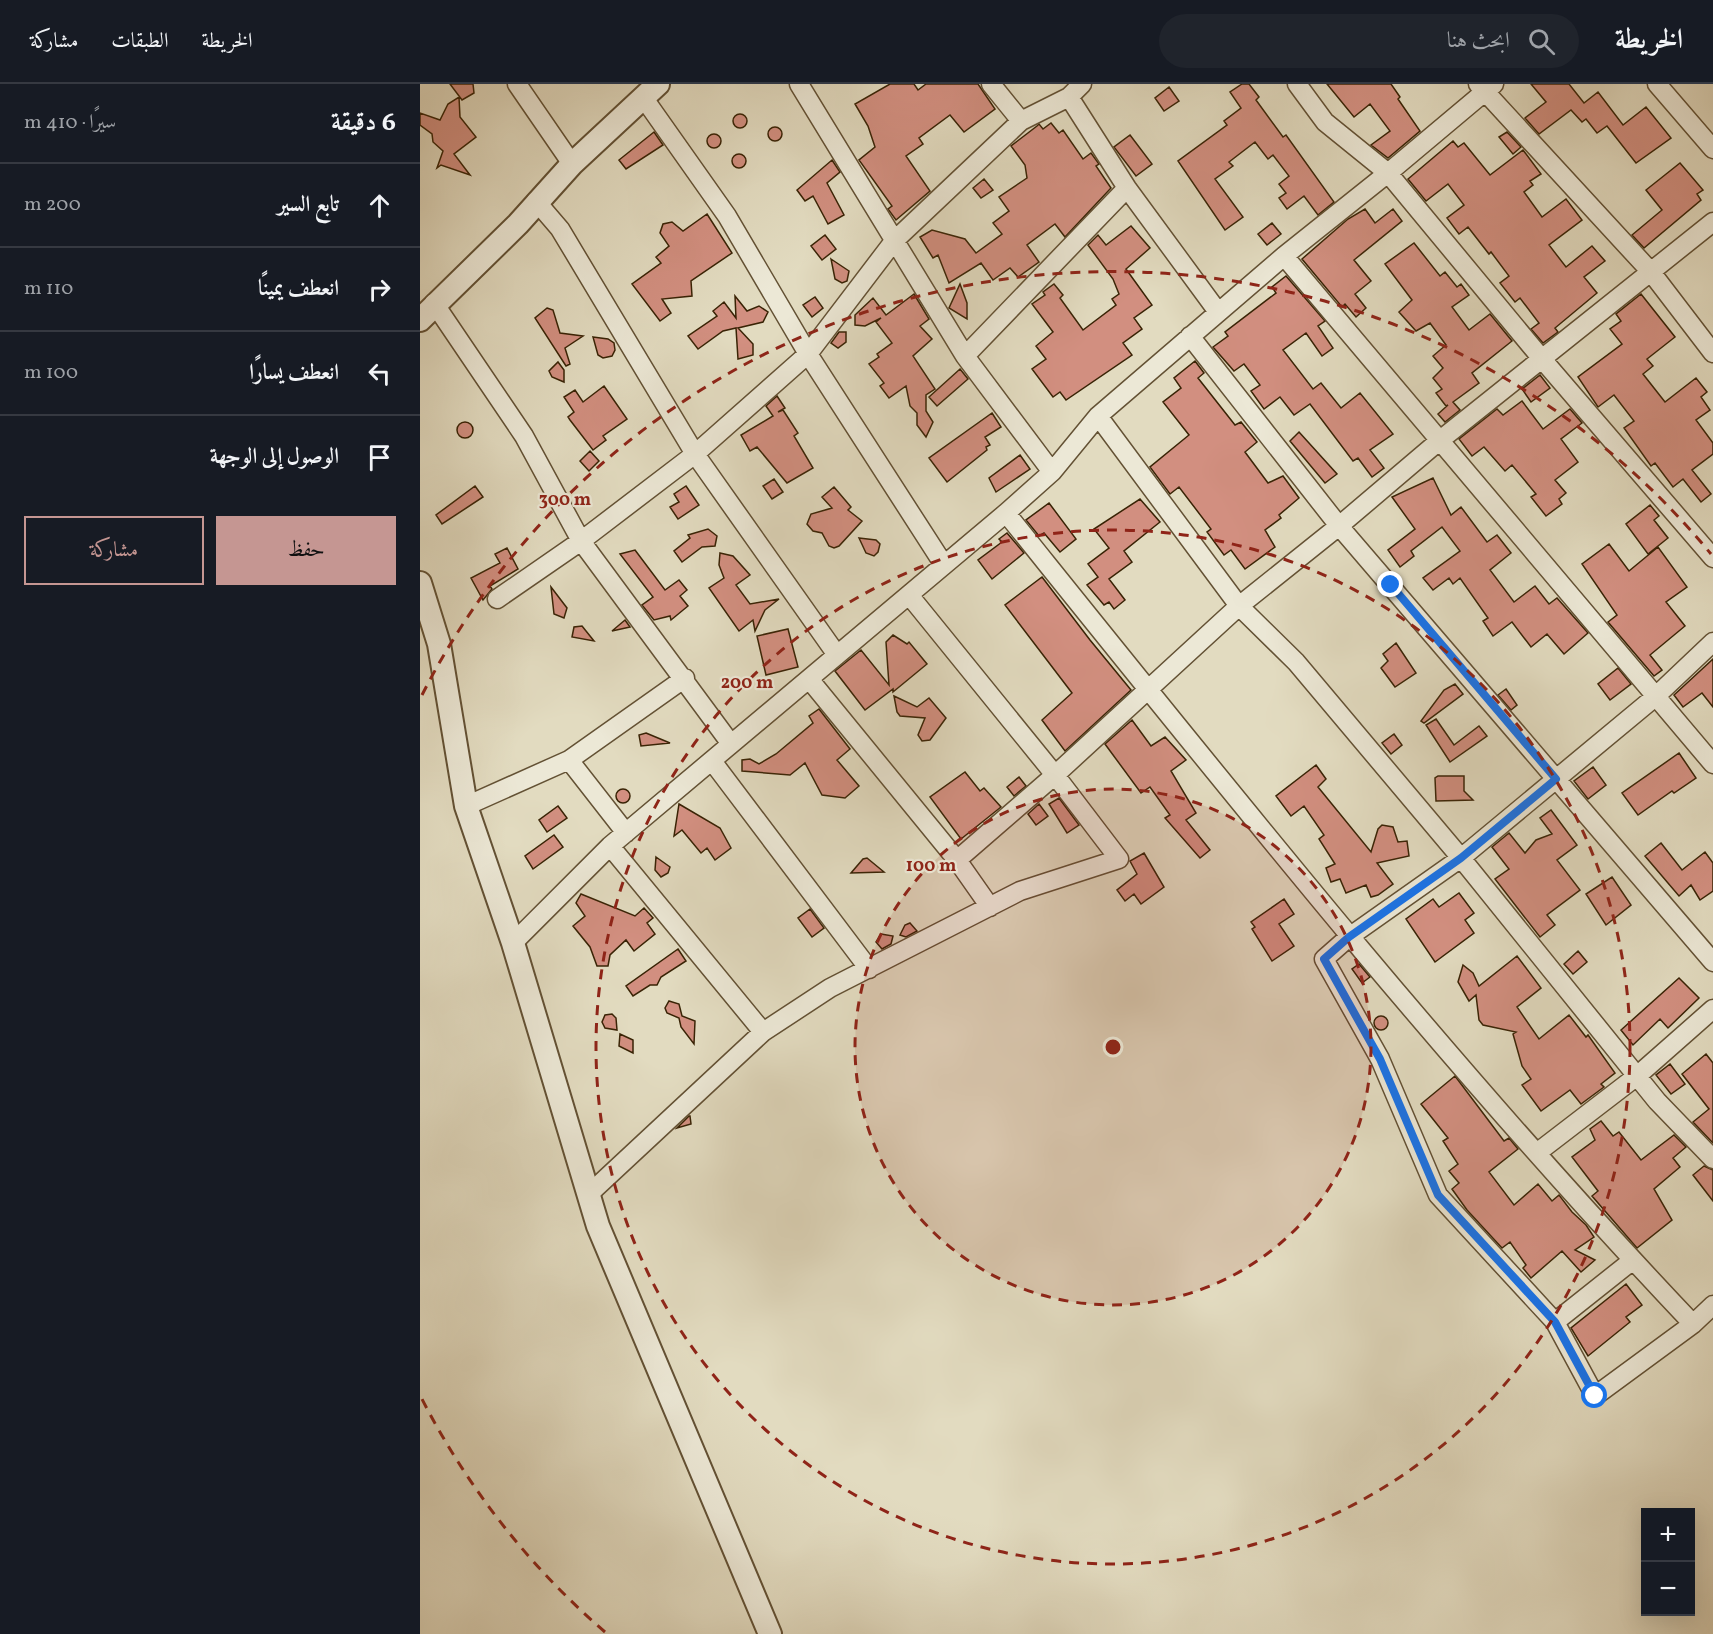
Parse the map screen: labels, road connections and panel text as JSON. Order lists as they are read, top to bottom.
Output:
{
  "page": {
    "header": "الخريطة",
    "search": "ابحث هنا",
    "nav": ["الخريطة", "الطبقات", "مشاركة"],
    "heading": ["6 دقيقة", "سيرًا · 410 m"],
    "list": [
      ["تابع السير", "200 m"],
      ["انعطف يمينًا", "110 m"],
      ["انعطف يسارًا", "100 m"],
      "الوصول إلى الوجهة"
    ],
    "buttons": ["حفظ", "مشاركة"],
    "map_buttons": ["+", "−"]
  },
  "rings": ["300 m", "200 m", "100 m"]
}
